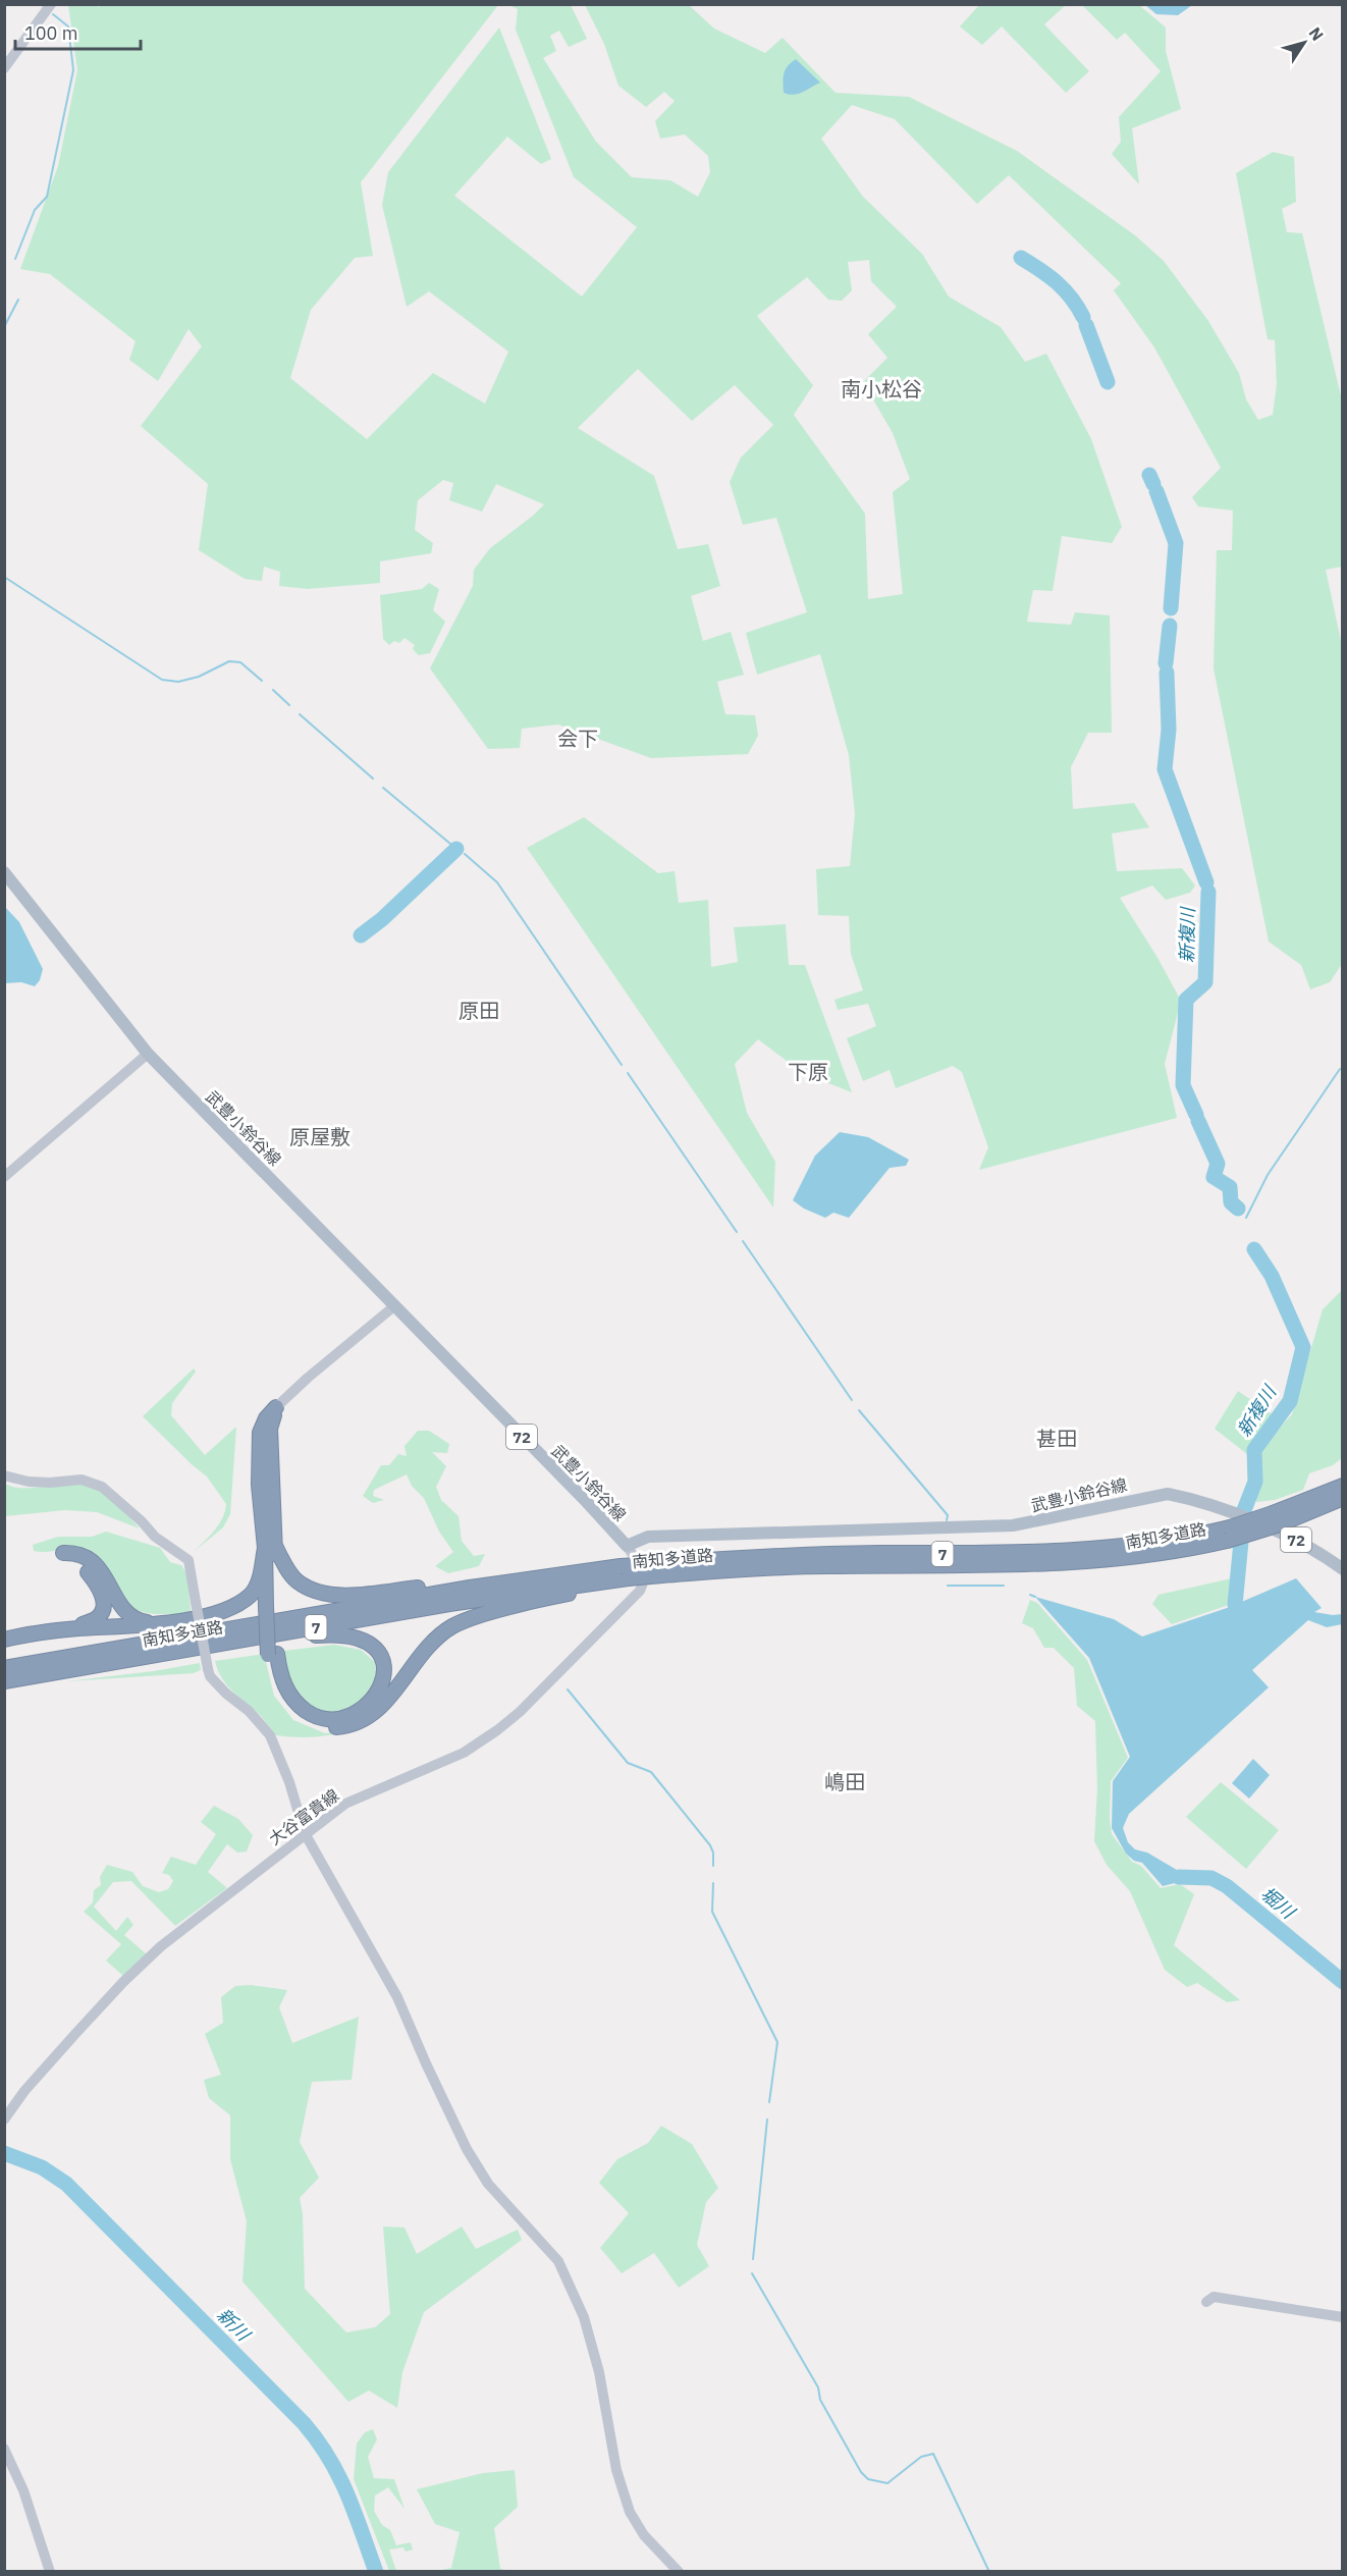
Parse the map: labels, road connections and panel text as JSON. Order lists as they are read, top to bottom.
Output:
{
  "streets": {
    "highway": ["南知多道路", "7"],
    "main road": ["武豊小鈴谷線", "72"],
    "street": ["大谷富貴線"]
  },
  "crossings": [
    ["武豊小鈴谷線", "南知多道路"],
    ["武豊小鈴谷線", "大谷富貴線"]
  ],
  "districts": [
    "南小松谷",
    "会下",
    "原田",
    "下原",
    "原屋敷",
    "甚田",
    "嶋田"
  ],
  "water": ["新複川", "堀川", "新川"],
  "scale_bar": "100 m",
  "north": "top right"
}
